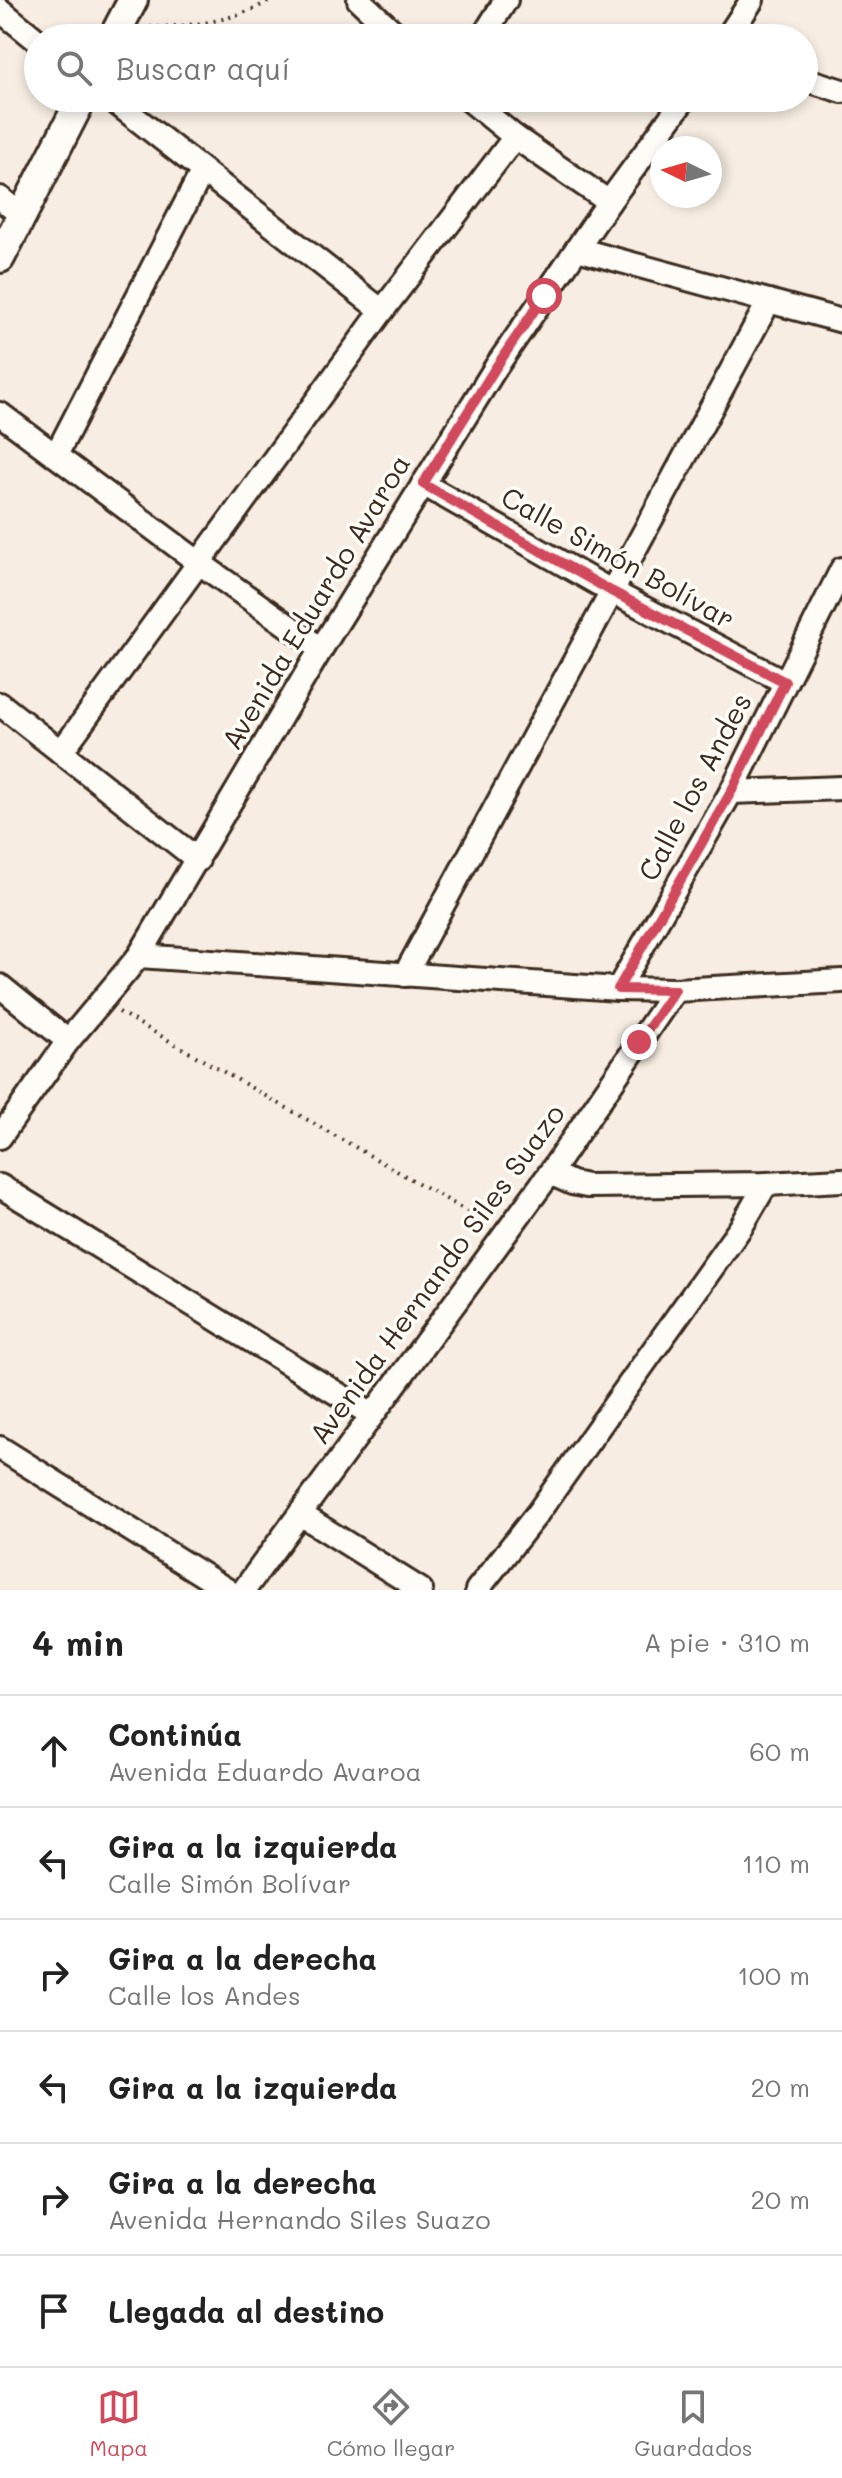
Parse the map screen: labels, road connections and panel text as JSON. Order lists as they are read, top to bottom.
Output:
{
  "streets": {
    "street": [
      "Calle Simón Bolívar",
      "Avenida Eduardo Avaroa",
      "Calle los Andes",
      "Avenida Hernando Siles Suazo"
    ]
  },
  "crossings": [
    ["Calle Simón Bolívar", "Avenida Eduardo Avaroa"],
    ["Calle Simón Bolívar", "Calle los Andes"]
  ],
  "north": "left",
  "page": {
    "search": "Buscar aquí",
    "heading": ["4 min", "A pie · 310 m"],
    "list": [
      ["Continúa", "Avenida Eduardo Avaroa", "60 m"],
      ["Gira a la izquierda", "Calle Simón Bolívar", "110 m"],
      ["Gira a la derecha", "Calle los Andes", "100 m"],
      ["Gira a la izquierda", "20 m"],
      ["Gira a la derecha", "Avenida Hernando Siles Suazo", "20 m"],
      "Llegada al destino"
    ],
    "nav": ["Mapa", "Cómo llegar", "Guardados"]
  }
}
